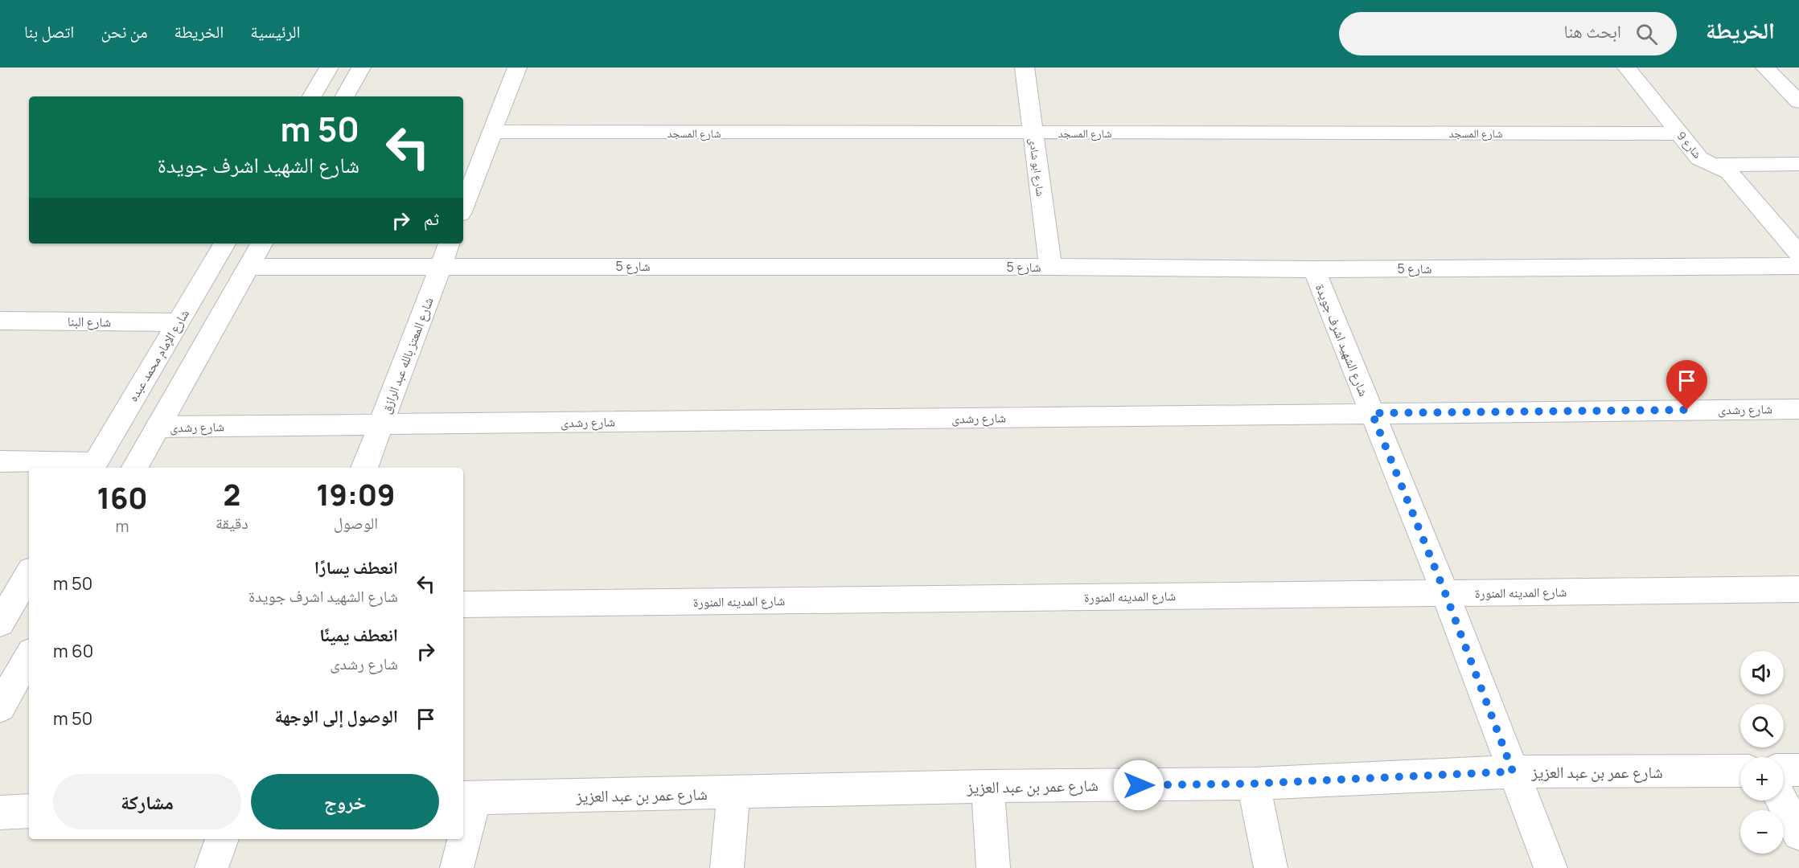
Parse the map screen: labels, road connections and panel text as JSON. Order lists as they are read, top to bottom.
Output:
{
  "streets": {
    "street": [
      "شارع المسجد",
      "شارع 9",
      "شارع ابو شادى",
      "شارع 5",
      "شارع البنا",
      "شارع الشهيد اشرف جويدة",
      "شارع الإمام محمد عبده",
      "شارع المعتز بالله عبد الرازق",
      "شارع رشدى",
      "شارع المدينه المنورة",
      "شارع عمر بن عبد العزيز"
    ]
  },
  "crossings": [
    ["شارع المسجد", "شارع 9"],
    ["شارع المسجد", "شارع ابو شادى"],
    ["شارع ابو شادى", "شارع 5"],
    ["شارع 5", "شارع الشهيد اشرف جويدة"],
    ["شارع 5", "شارع المعتز بالله عبد الرازق"],
    ["شارع البنا", "شارع الإمام محمد عبده"],
    ["شارع الشهيد اشرف جويدة", "شارع رشدى"],
    ["شارع الشهيد اشرف جويدة", "شارع المدينه المنورة"],
    ["شارع الشهيد اشرف جويدة", "شارع عمر بن عبد العزيز"],
    ["شارع المعتز بالله عبد الرازق", "شارع رشدى"]
  ],
  "page": {
    "header": "الخريطة",
    "search": "ابحث هنا",
    "nav": [
      "الرئيسية",
      "الخريطة",
      "من نحن",
      "اتصل بنا"
    ],
    "turn": ["50 m", "شارع الشهيد اشرف جويدة"],
    "then": "ثم",
    "eta": [
      "19:09",
      "الوصول",
      "2",
      "دقيقة",
      "160",
      "m"
    ],
    "list": [
      {
        "name": "انعطف يسارًا",
        "note": "شارع الشهيد اشرف جويدة",
        "value": "50 m"
      },
      {
        "name": "انعطف يمينًا",
        "note": "شارع رشدى",
        "value": "60 m"
      },
      {
        "name": "الوصول إلى الوجهة",
        "value": "50 m"
      }
    ],
    "map_buttons": ["+", "−"],
    "buttons": ["خروج", "مشاركة"]
  }
}
